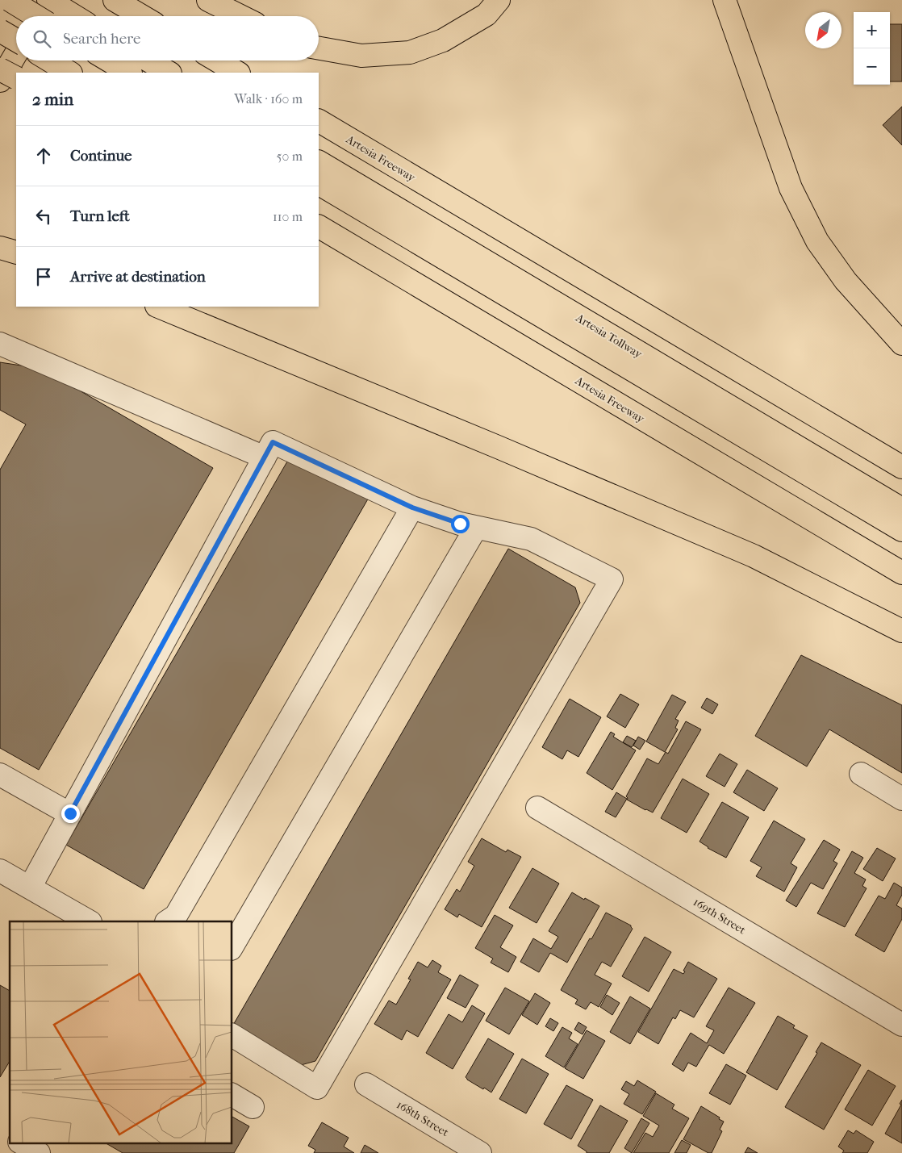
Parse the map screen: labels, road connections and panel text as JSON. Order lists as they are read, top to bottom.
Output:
{
  "streets": {
    "main road": ["Artesia Freeway", "Artesia Tollway"],
    "street": ["169th Street", "168th Street"]
  },
  "north": "bottom left",
  "page": {
    "map_buttons": ["+", "−"],
    "search": "Search here",
    "heading": ["2 min", "Walk · 160 m"],
    "list": [
      ["Continue", "50 m"],
      ["Turn left", "110 m"],
      "Arrive at destination"
    ]
  }
}
